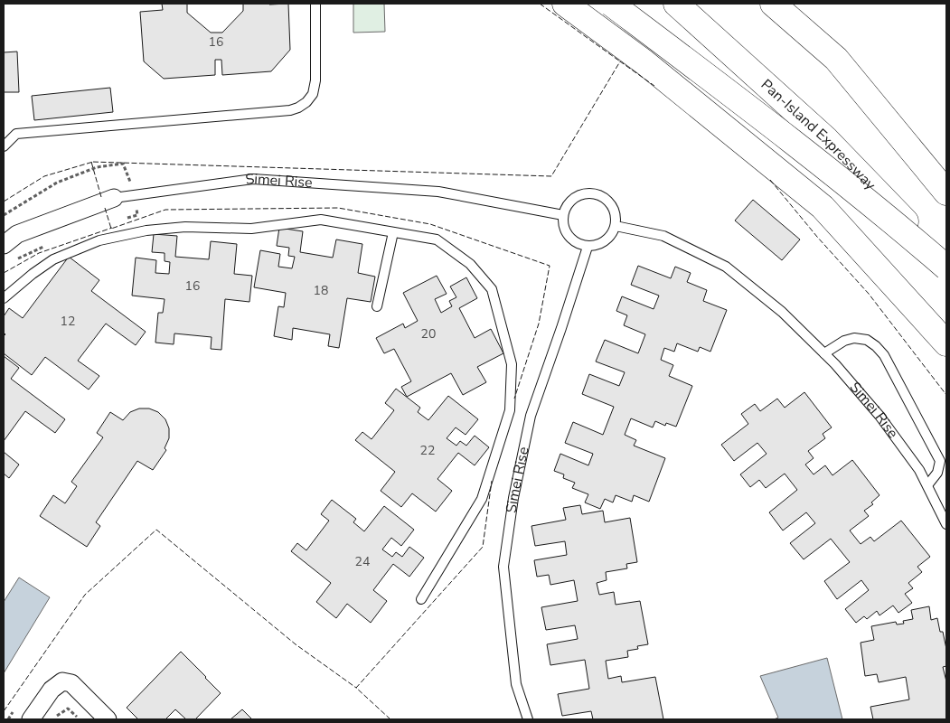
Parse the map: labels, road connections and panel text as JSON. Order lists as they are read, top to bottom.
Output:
{
  "streets": {
    "highway": ["Pan-Island Expressway"],
    "street": ["Simei Rise"]
  },
  "house_numbers": [
    "16",
    "16",
    "18",
    "12",
    "20",
    "22",
    "24"
  ]
}
